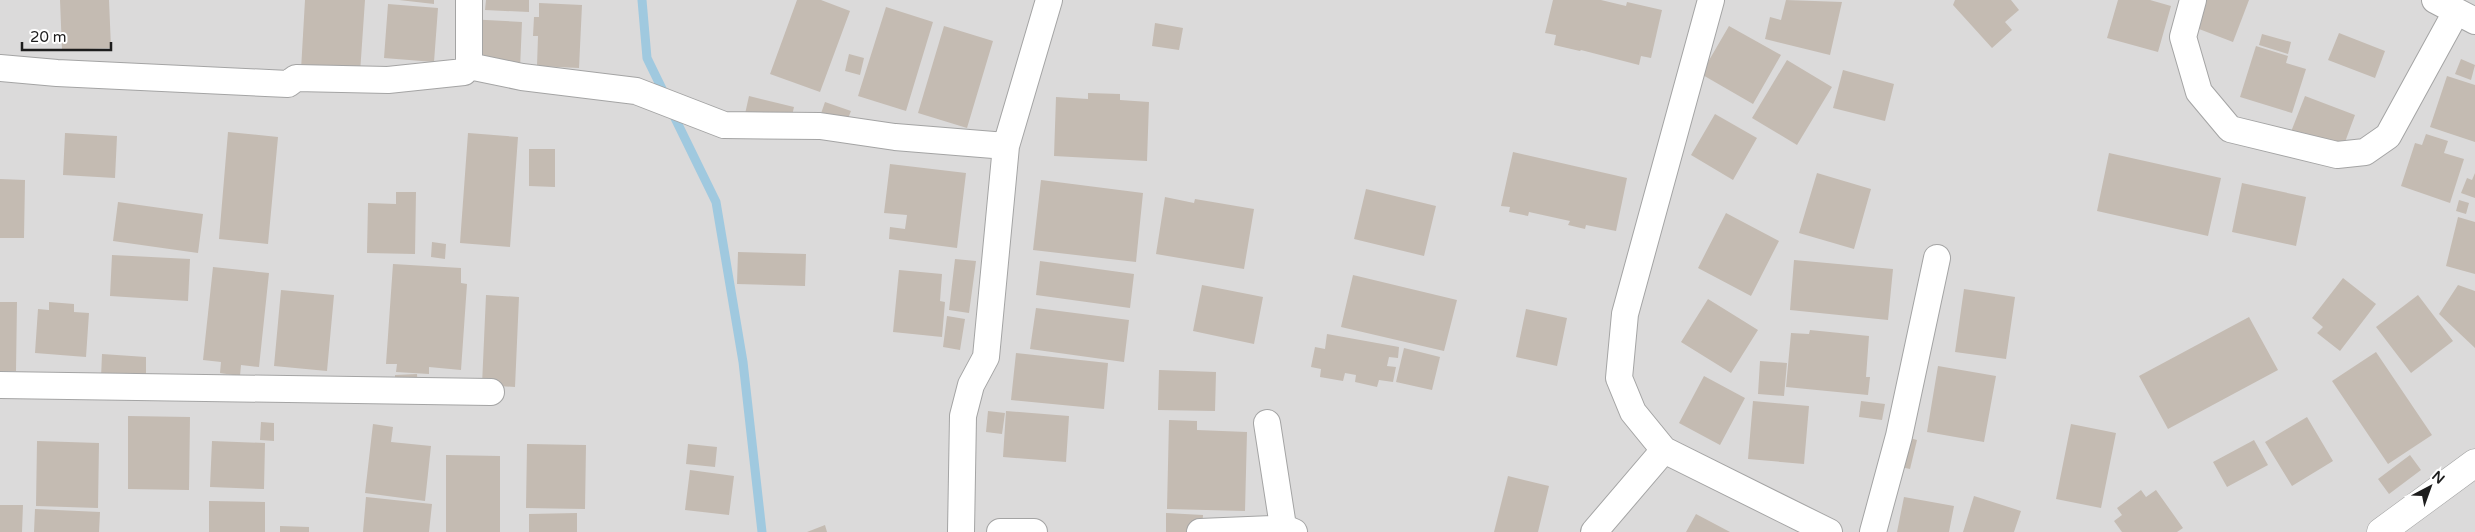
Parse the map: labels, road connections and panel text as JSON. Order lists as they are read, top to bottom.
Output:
{
  "scale_bar": "20 m",
  "north": "top right"
}
